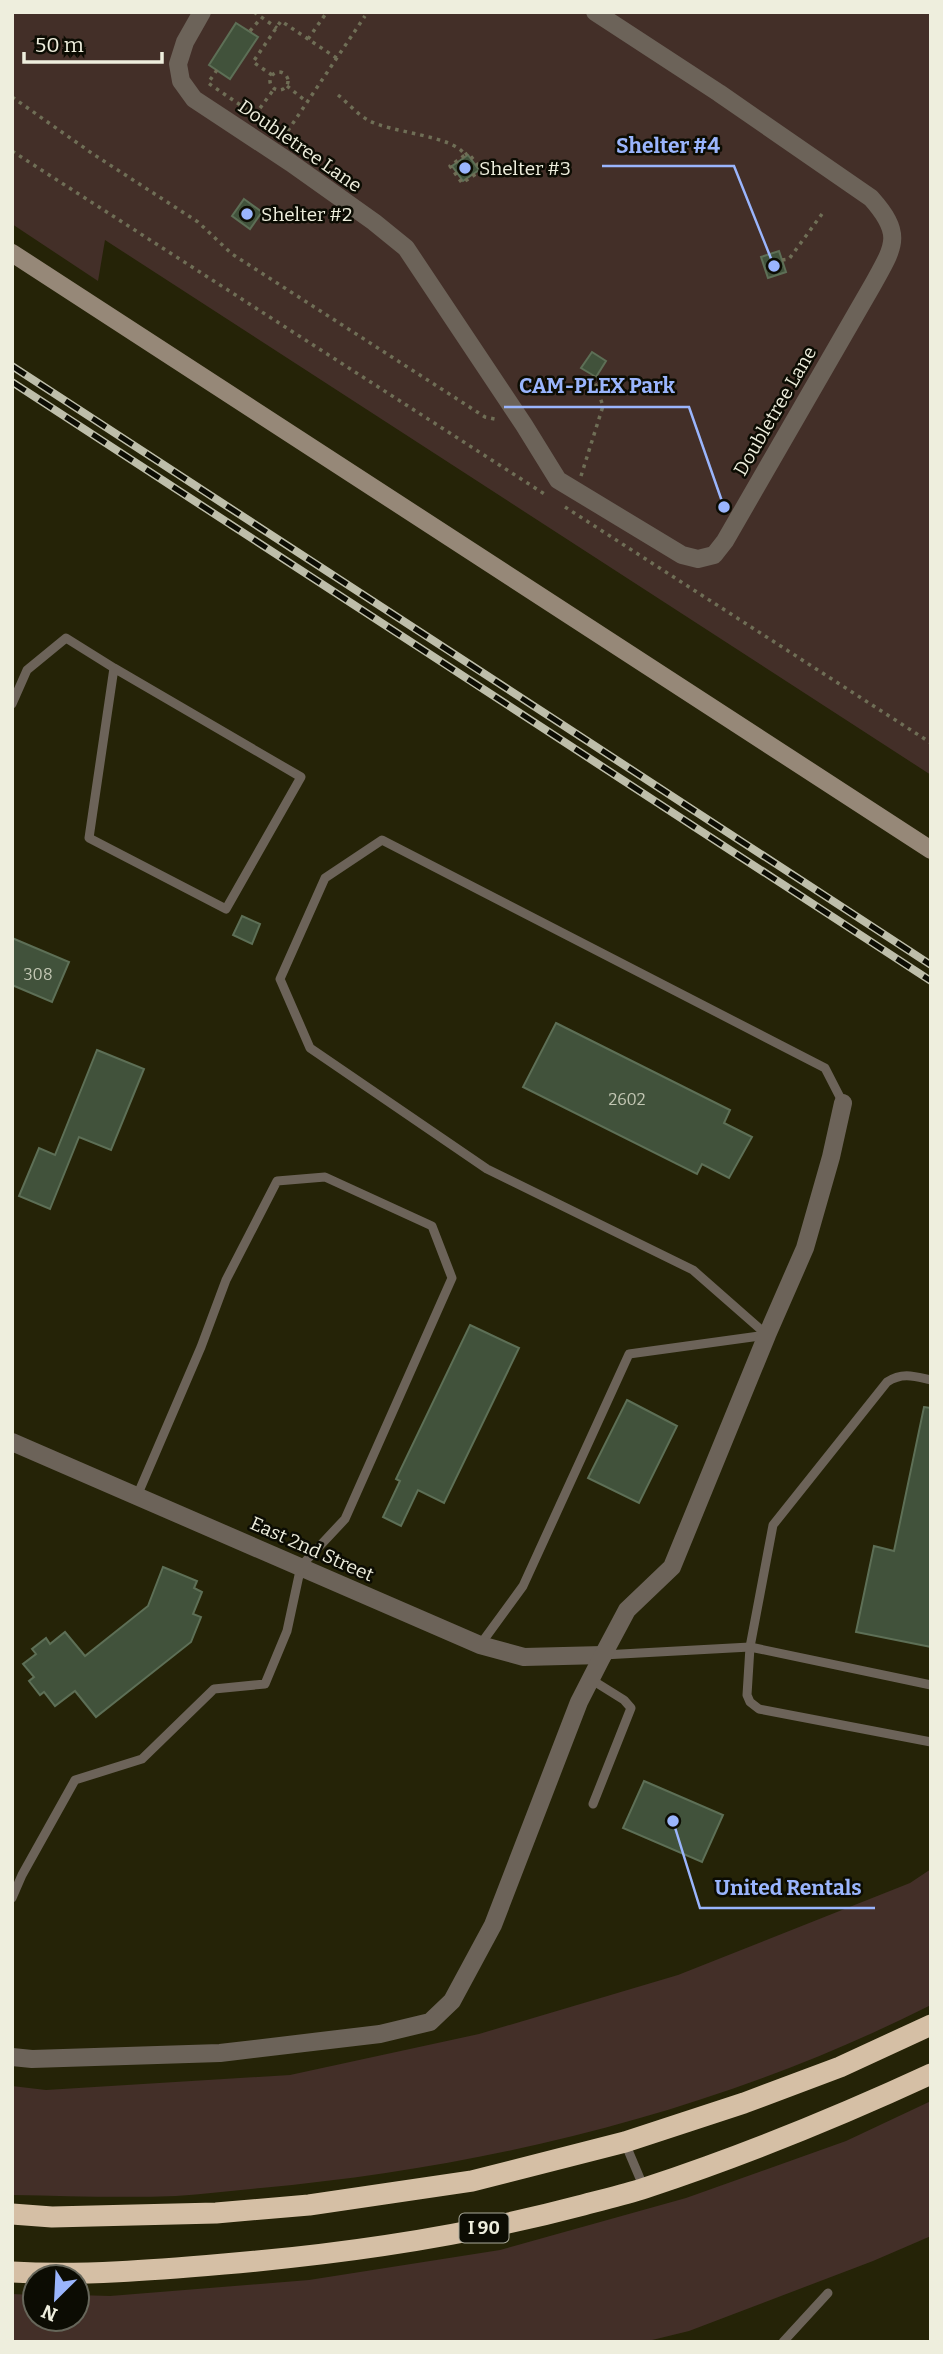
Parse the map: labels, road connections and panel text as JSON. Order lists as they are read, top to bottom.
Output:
{
  "streets": {
    "highway": ["I 90"],
    "street": ["Doubletree Lane", "East 2nd Street"]
  },
  "places": [
    "Shelter #3",
    "Shelter #2",
    "Shelter #4",
    "CAM-PLEX Park",
    "United Rentals"
  ],
  "house_numbers": ["308", "2602"],
  "scale_bar": "50 m",
  "north": "bottom left"
}
